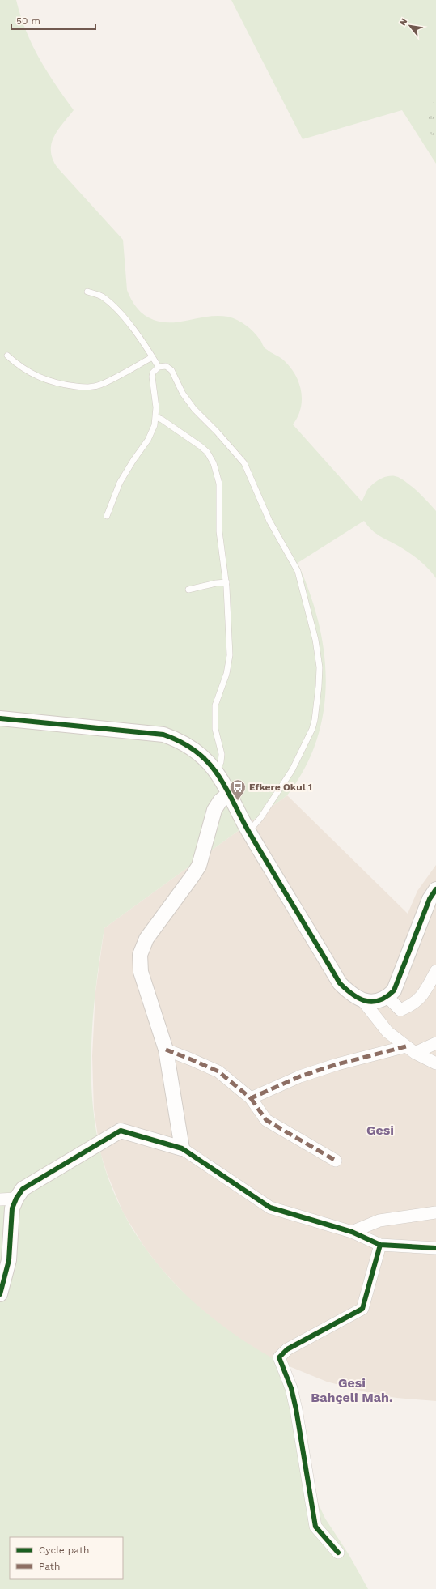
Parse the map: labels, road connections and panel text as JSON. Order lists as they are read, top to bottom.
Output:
{
  "districts": ["Gesi", "Gesi Bahçeli Mah."],
  "places": {
    "bus stop": ["Efkere Okul 1"]
  },
  "legend": ["Cycle path", "Path"],
  "scale_bar": "50 m",
  "north": "top left"
}
